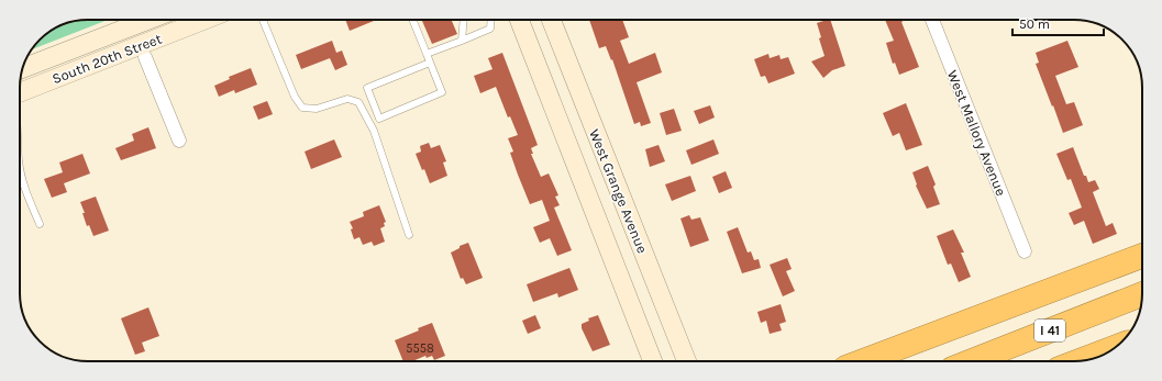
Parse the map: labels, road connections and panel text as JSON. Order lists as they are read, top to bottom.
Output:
{
  "streets": {
    "highway": ["I 41"],
    "street": ["South 20th Street", "West Mallory Avenue", "West Grange Avenue"]
  },
  "house_numbers": ["5558"],
  "scale_bar": "50 m"
}
